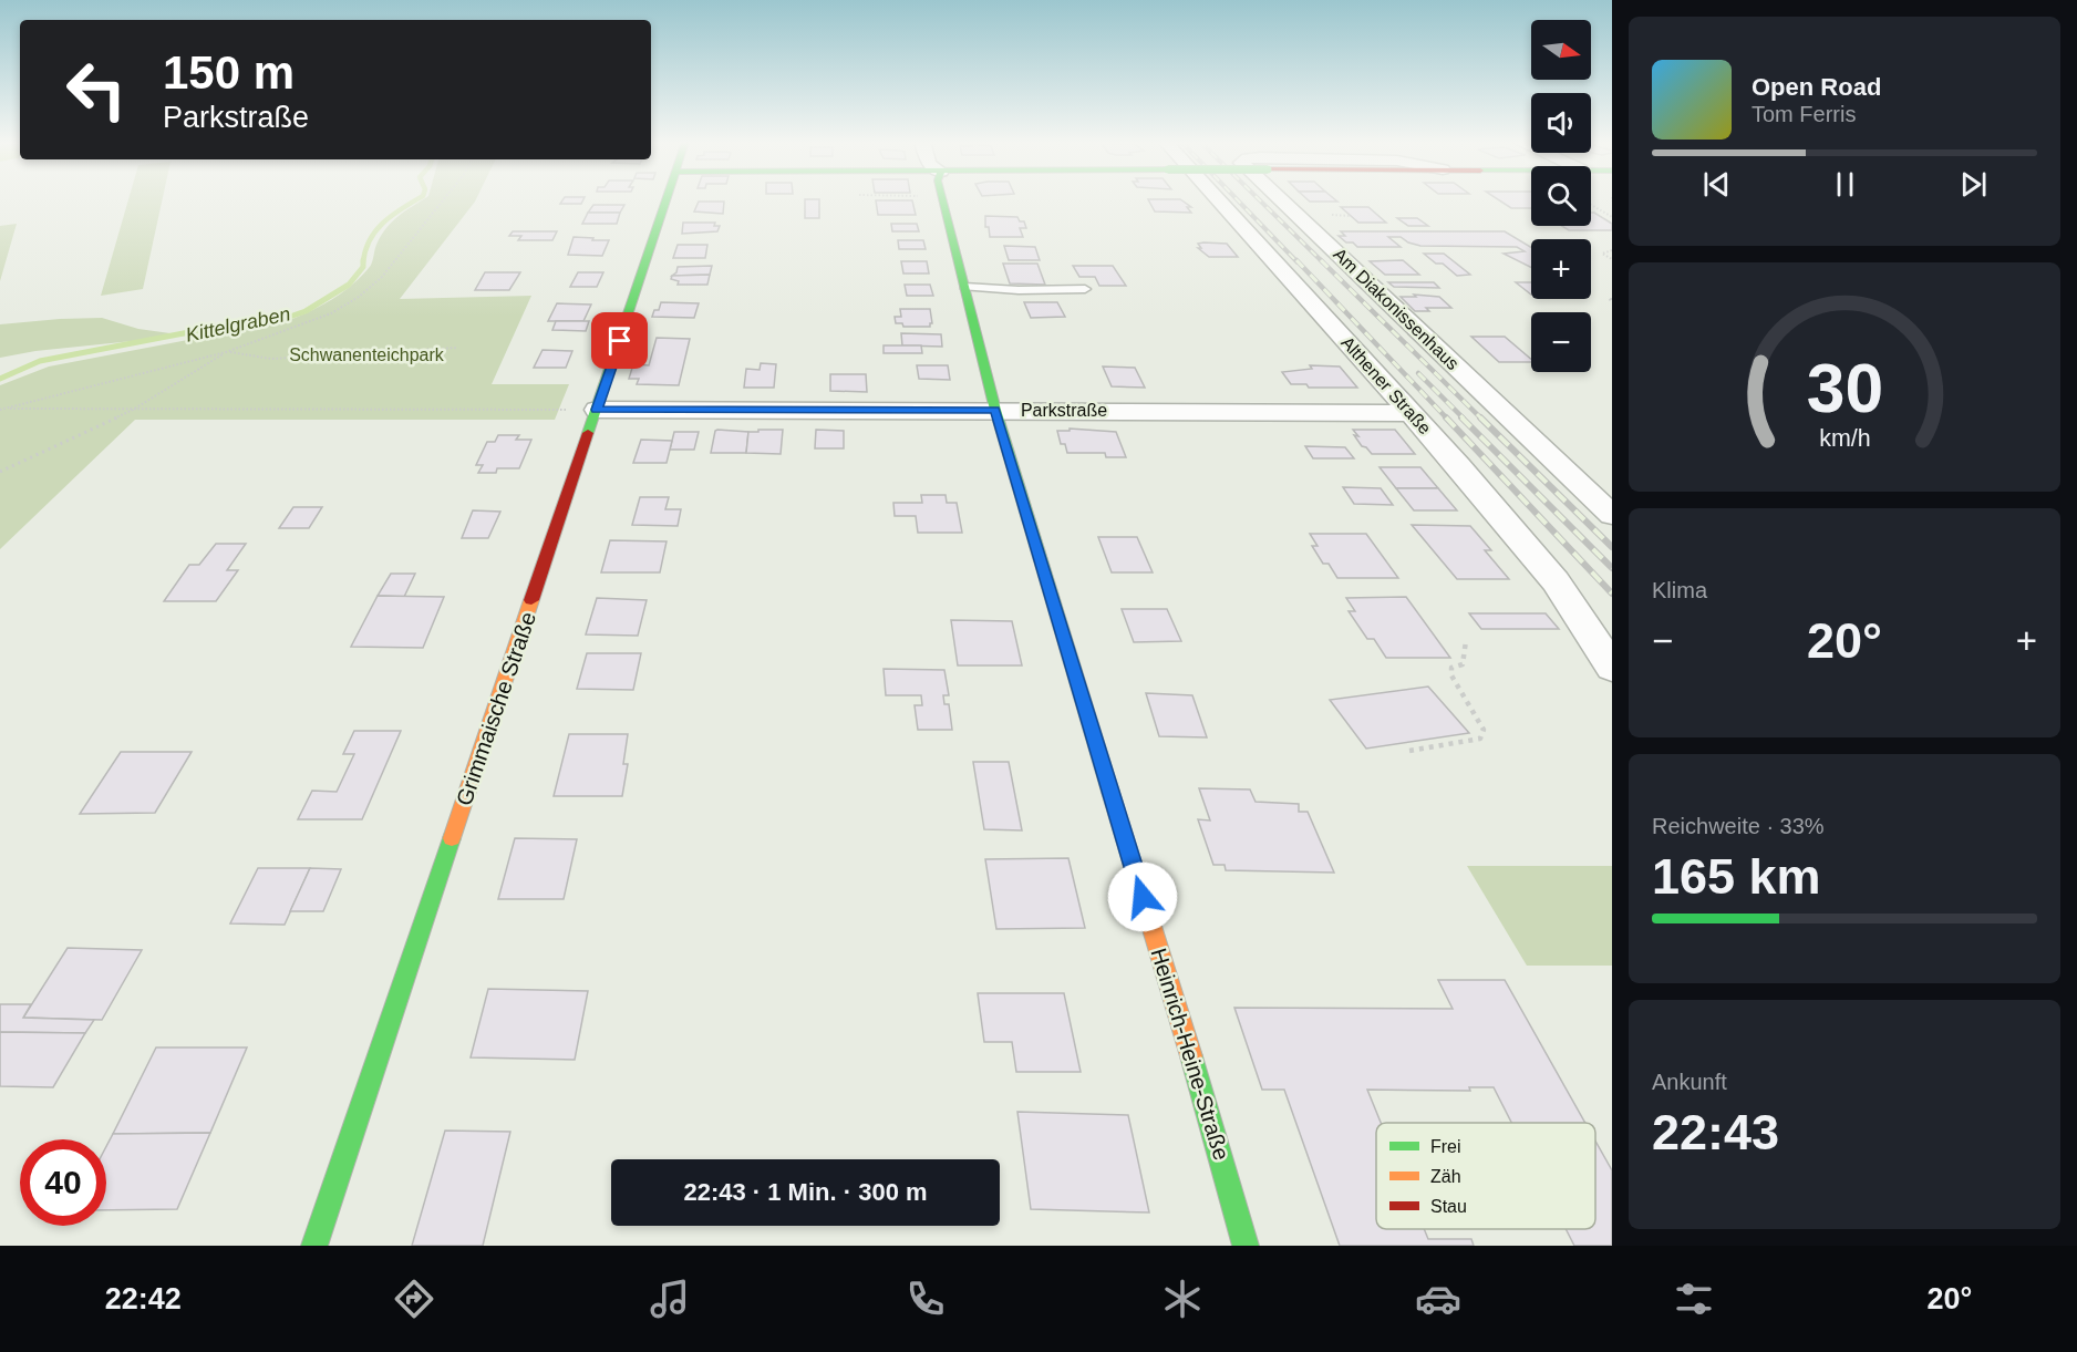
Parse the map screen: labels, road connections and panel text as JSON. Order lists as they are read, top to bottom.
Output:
{
  "streets": {
    "street": [
      "Am Diakonissenhaus",
      "Althener Straße",
      "Parkstraße",
      "Grimmaische Straße",
      "Heinrich-Heine-Straße"
    ]
  },
  "crossings": [
    ["Althener Straße", "Parkstraße"],
    ["Parkstraße", "Grimmaische Straße"],
    ["Parkstraße", "Heinrich-Heine-Straße"]
  ],
  "water": ["Kittelgraben"],
  "parks": ["Schwanenteichpark"],
  "legend": ["Frei", "Zäh", "Stau"],
  "north": "right",
  "page": {
    "map_buttons": ["+", "−"],
    "turn": ["150 m", "Parkstraße"],
    "song": ["Open Road", "Tom Ferris"],
    "tile": [
      "Klima",
      ["Reichweite · 33%", "165 km"],
      ["Ankunft", "22:43"]
    ],
    "heat": ["−", "20°", "+"],
    "limit": "40",
    "trip": "22:43 · 1 Min. · 300 m",
    "tabs": ["22:42", "20°"],
    "gauge": ["30", "km/h"]
  }
}
